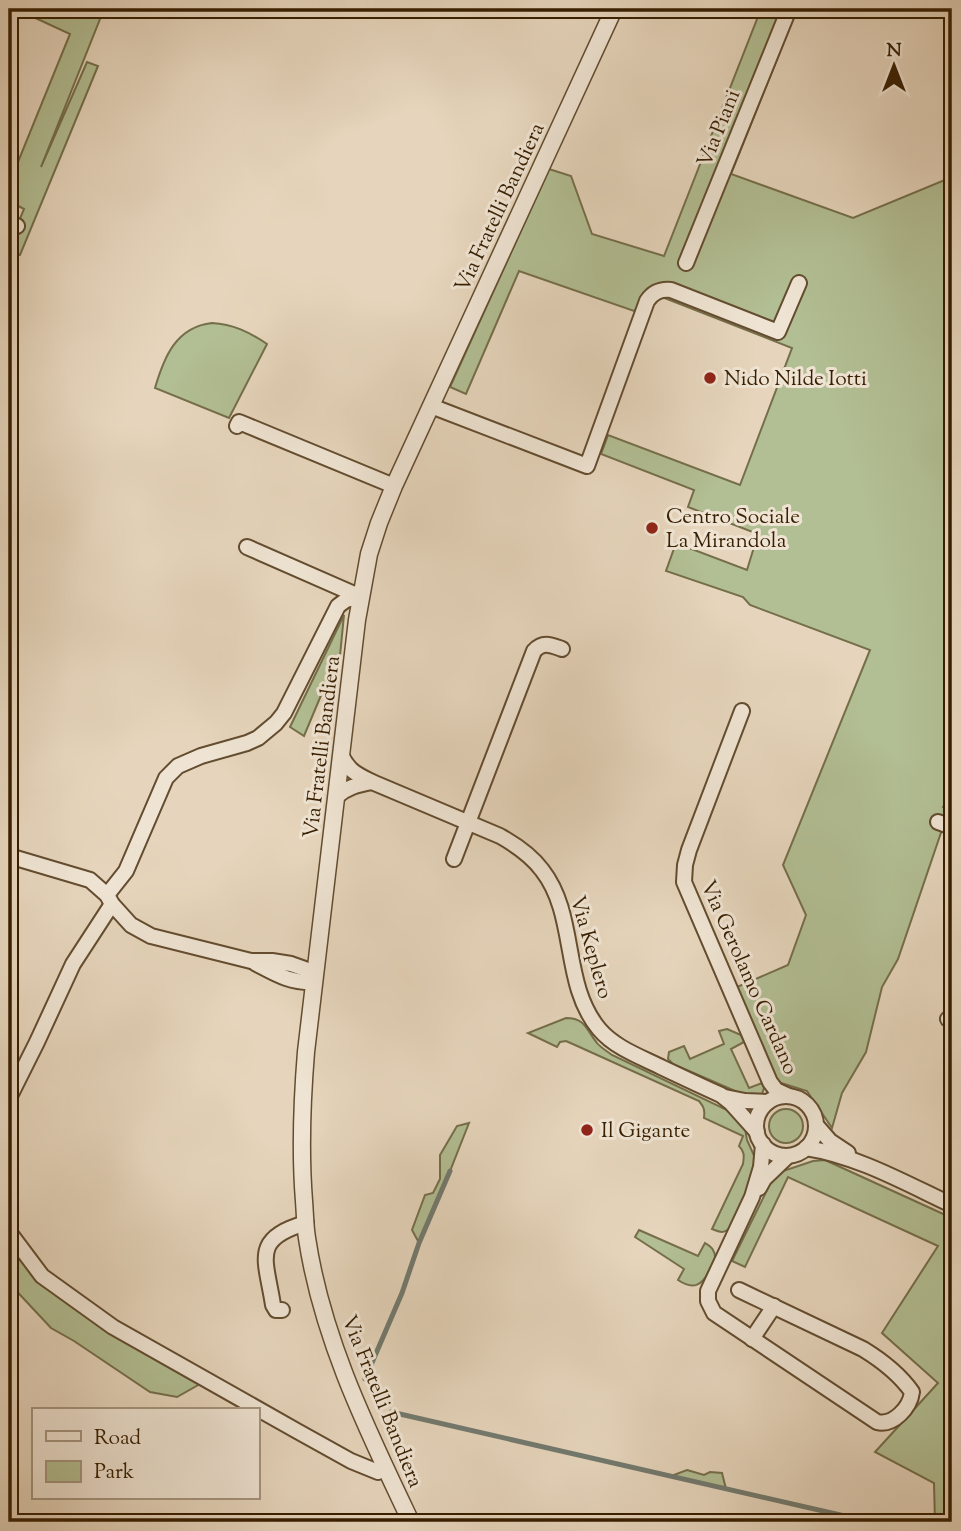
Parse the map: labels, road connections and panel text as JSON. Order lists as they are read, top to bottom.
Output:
{
  "streets": {
    "street": [
      "Via Piani",
      "Via Fratelli Bandiera",
      "Via Keplero",
      "Via Gerolamo Cardano"
    ]
  },
  "crossings": [
    ["Via Fratelli Bandiera", "Via Keplero"],
    ["Via Keplero", "Via Gerolamo Cardano"]
  ],
  "places": ["Nido Nilde Iotti", "Centro Sociale La Mirandola", "Il Gigante"],
  "legend": ["Road", "Park"],
  "north": "top"
}
